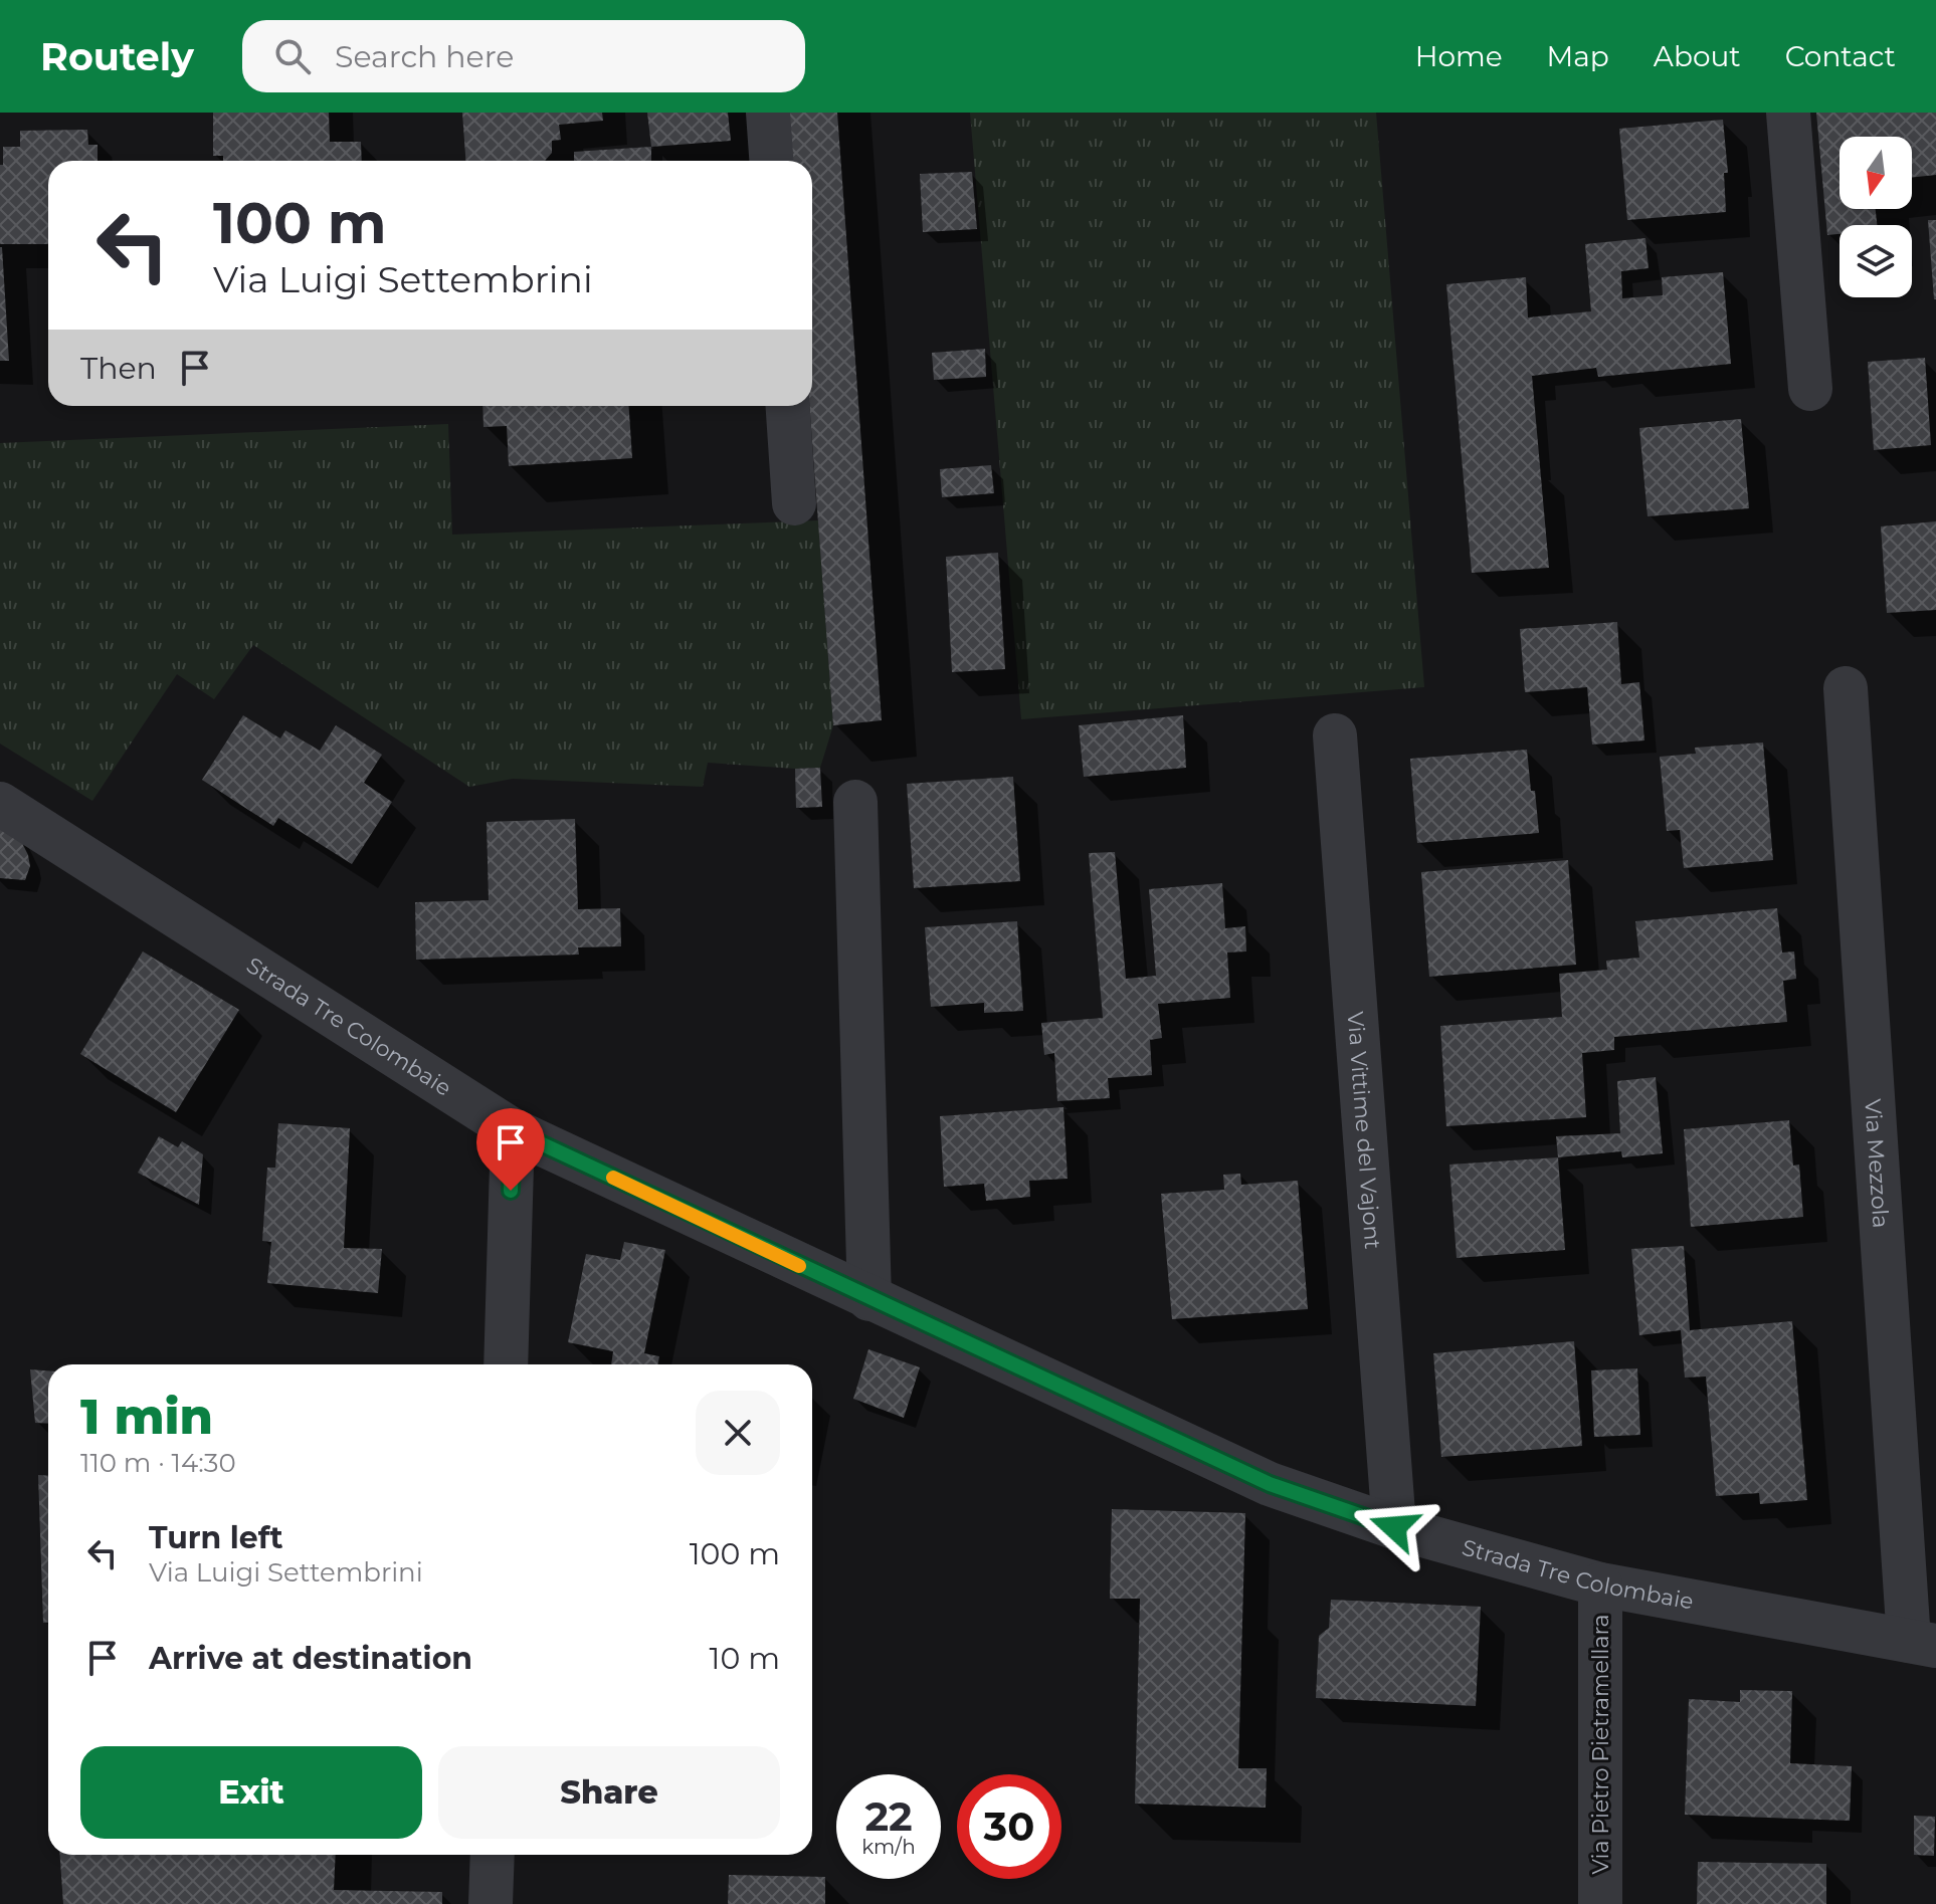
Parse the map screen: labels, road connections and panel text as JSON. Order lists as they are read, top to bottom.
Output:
{
  "streets": {
    "street": [
      "Strada Tre Colombaie",
      "Via Vittime del Vajont",
      "Via Mezzola",
      "Via Pietro Pietramellara"
    ]
  },
  "crossings": [
    ["Strada Tre Colombaie", "Via Vittime del Vajont"],
    ["Strada Tre Colombaie", "Via Mezzola"],
    ["Strada Tre Colombaie", "Via Pietro Pietramellara"]
  ],
  "north": "bottom",
  "page": {
    "header": "Routely",
    "search": "Search here",
    "nav": [
      "Home",
      "Map",
      "About",
      "Contact"
    ],
    "turn": ["100 m", "Via Luigi Settembrini"],
    "then": "Then",
    "heading": ["1 min", "110 m · 14:30"],
    "list": [
      {
        "name": "Turn left",
        "note": "Via Luigi Settembrini",
        "value": "100 m"
      },
      {
        "name": "Arrive at destination",
        "value": "10 m"
      }
    ],
    "buttons": ["Exit", "Share"],
    "speed": "22 km/h",
    "limit": "30"
  }
}
